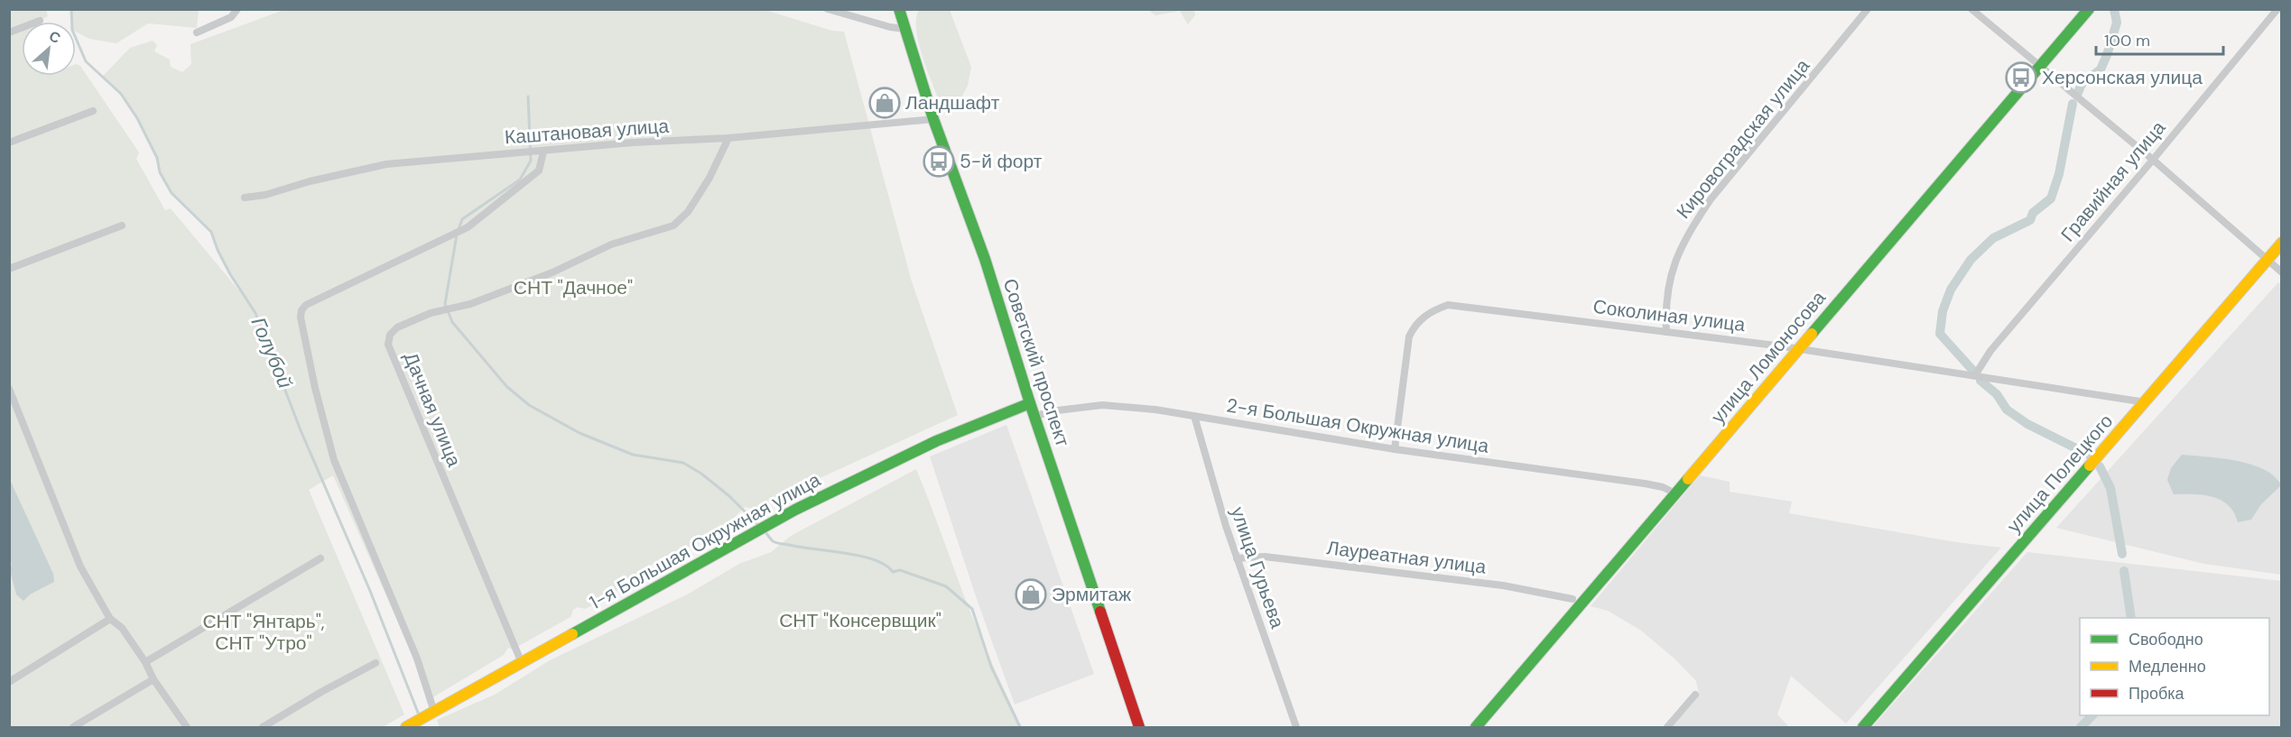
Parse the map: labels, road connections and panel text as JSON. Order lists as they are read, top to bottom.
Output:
{
  "streets": {
    "street": [
      "Каштановая улица",
      "Кировоградская улица",
      "Гравийная улица",
      "Соколиная улица",
      "улица Ломоносова",
      "Советский проспект",
      "Дачная улица",
      "2-я Большая Окружная улица",
      "улица Полецкого",
      "1-я Большая Окружная улица",
      "Лауреатная улица",
      "улица Гурьева"
    ]
  },
  "crossings": [
    ["Каштановая улица", "Советский проспект"],
    ["Каштановая улица", "Дачная улица"],
    ["Кировоградская улица", "Соколиная улица"],
    ["Гравийная улица", "Соколиная улица"],
    ["Соколиная улица", "улица Ломоносова"],
    ["Соколиная улица", "2-я Большая Окружная улица"],
    ["Соколиная улица", "улица Полецкого"],
    ["улица Ломоносова", "2-я Большая Окружная улица"],
    ["Советский проспект", "2-я Большая Окружная улица"],
    ["Советский проспект", "1-я Большая Окружная улица"],
    ["Дачная улица", "1-я Большая Окружная улица"],
    ["2-я Большая Окружная улица", "улица Гурьева"],
    ["Лауреатная улица", "улица Гурьева"]
  ],
  "water": ["Голубой"],
  "parks": ["СНТ \"Дачное\"", "СНТ \"Консервщик\"", "СНТ \"Янтарь\", СНТ \"Утро\""],
  "places": {
    "bus stop": ["Херсонская улица", "5-й форт"],
    "shop": ["Ландшафт", "Эрмитаж"]
  },
  "legend": ["Свободно", "Медленно", "Пробка"],
  "scale_bar": "100 m",
  "north": "top right"
}
